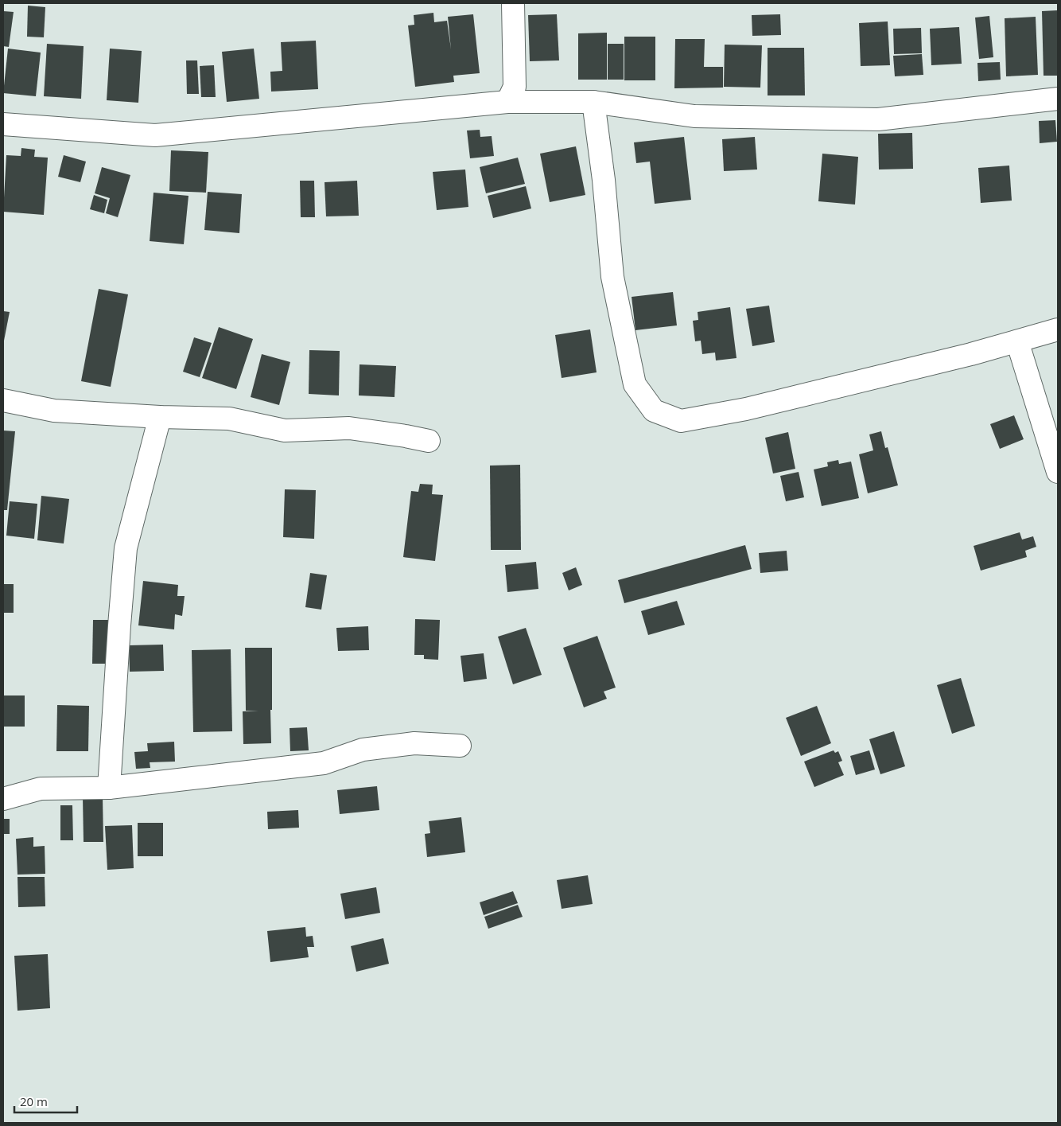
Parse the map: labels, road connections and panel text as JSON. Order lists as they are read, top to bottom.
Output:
{
  "scale_bar": "20 m"
}
